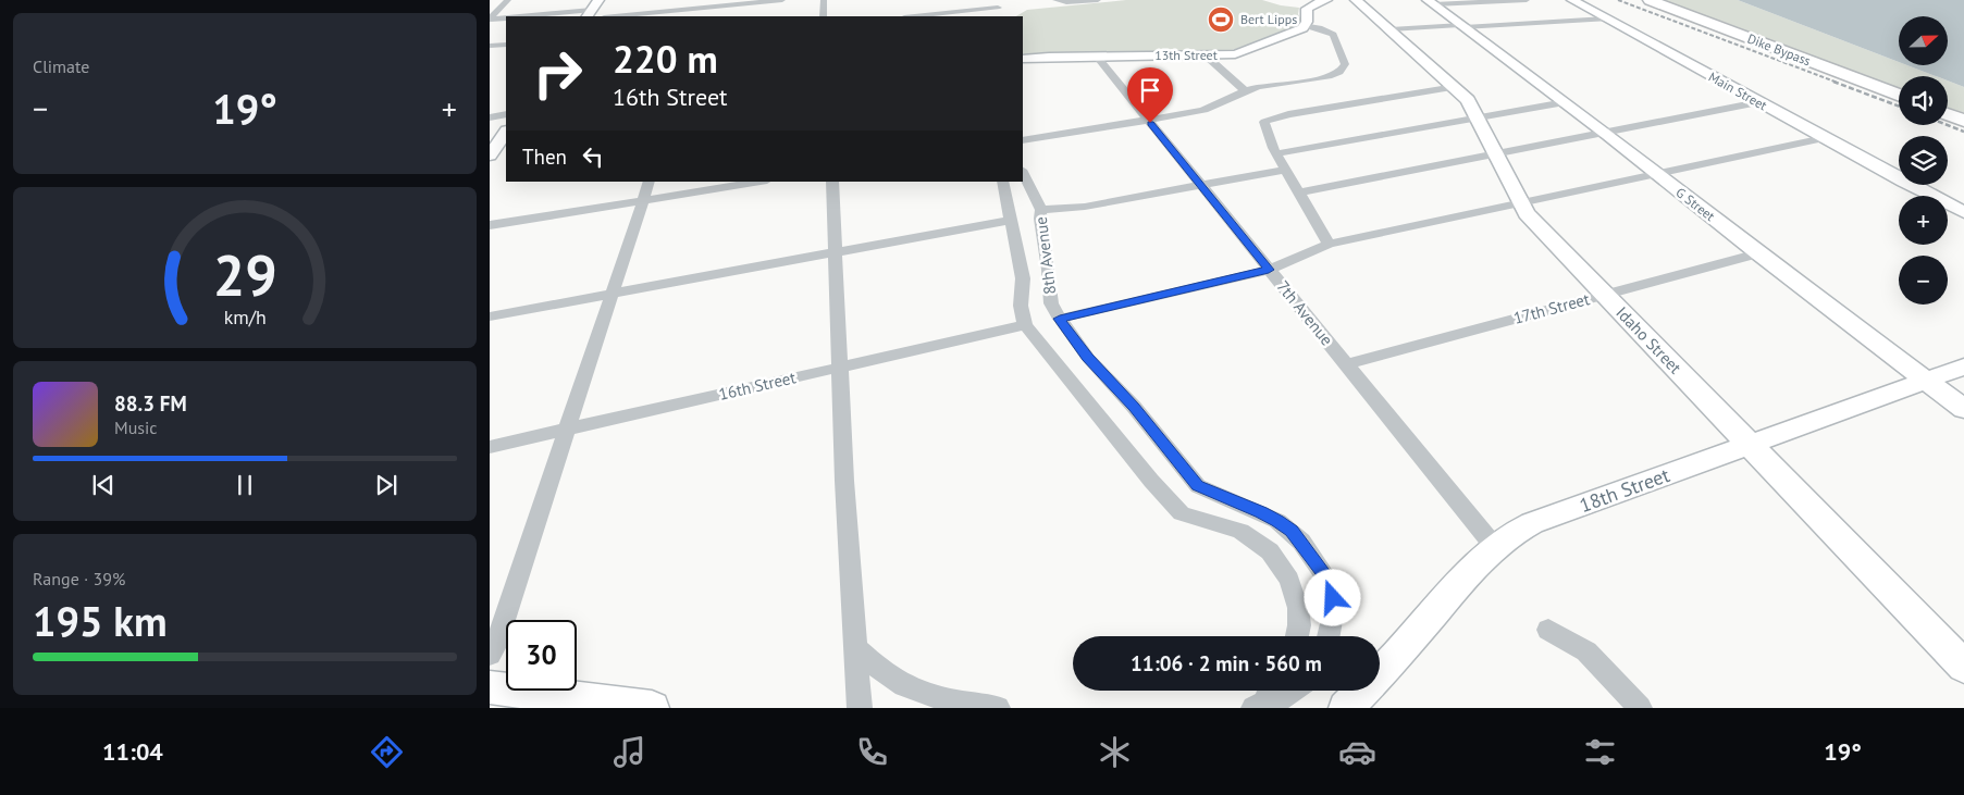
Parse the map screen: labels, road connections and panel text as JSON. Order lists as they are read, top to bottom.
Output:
{
  "streets": {
    "highway": ["Dike Bypass"],
    "street": [
      "13th Street",
      "Main Street",
      "G Street",
      "8th Avenue",
      "17th Street",
      "7th Avenue",
      "Idaho Street",
      "16th Street",
      "18th Street"
    ]
  },
  "crossings": [
    ["13th Street", "7th Avenue"],
    ["G Street", "17th Street"],
    ["G Street", "18th Street"],
    ["8th Avenue", "16th Street"],
    ["17th Street", "7th Avenue"],
    ["17th Street", "Idaho Street"],
    ["7th Avenue", "18th Street"],
    ["Idaho Street", "18th Street"]
  ],
  "places": {
    "sports": ["Bert Lipps"]
  },
  "north": "right",
  "page": {
    "tile": [
      "Climate",
      ["Range · 39%", "195 km"]
    ],
    "map_buttons": ["+", "−"],
    "turn": ["220 m", "16th Street"],
    "heat": ["−", "19°", "+"],
    "then": "Then",
    "song": ["88.3 FM", "Music"],
    "limit": "30",
    "trip": "11:06 · 2 min · 560 m",
    "tabs": ["11:04", "19°"],
    "gauge": ["29", "km/h"]
  }
}
